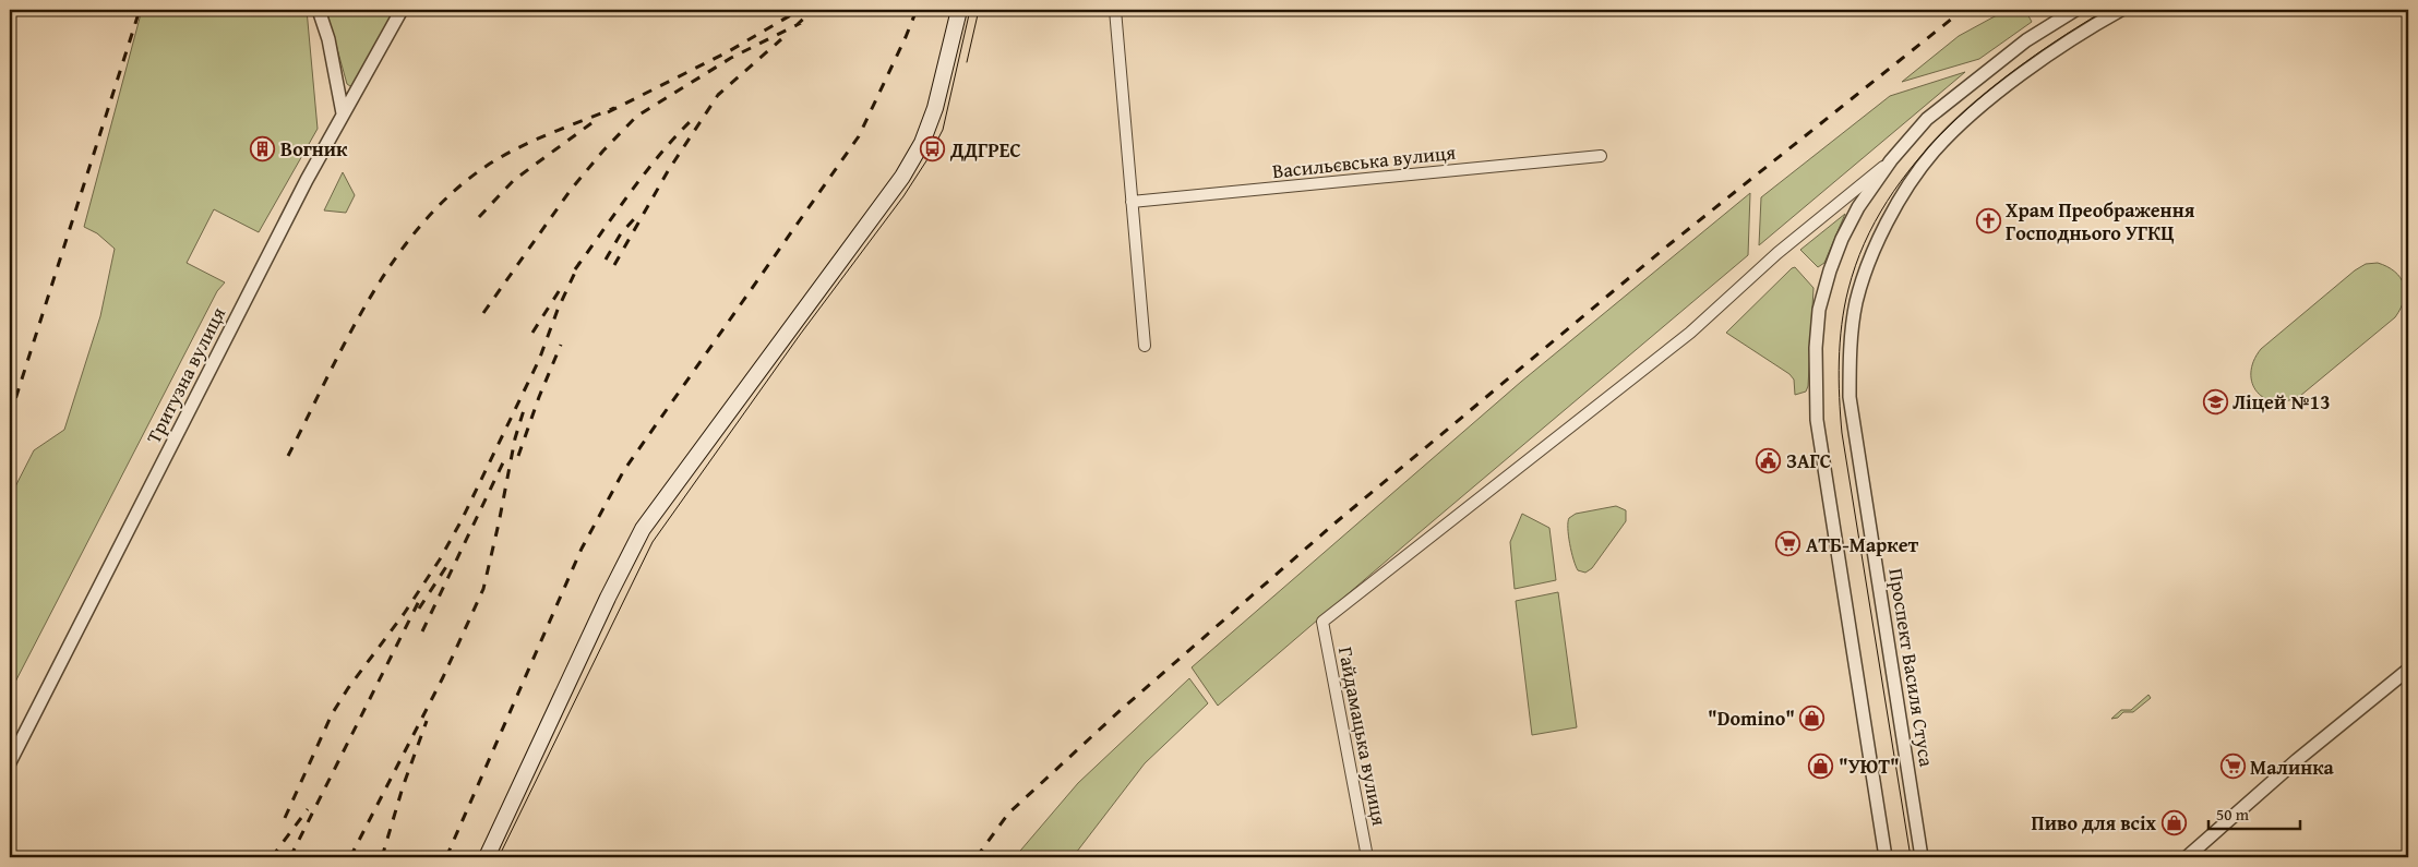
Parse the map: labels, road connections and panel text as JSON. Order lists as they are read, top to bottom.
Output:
{
  "streets": {
    "street": [
      "Васильєвська вулиця",
      "Тритузна вулиця",
      "Проспект Василя Стуса",
      "Гайдамацька вулиця"
    ]
  },
  "places": {
    "building": ["Вогник"],
    "bus stop": ["ДДГРЕС"],
    "church": ["Храм Преображення Господнього УГКЦ"],
    "school or university": ["Ліцей №13"],
    "public building": ["ЗАГС"],
    "supermarket": ["АТБ-Маркет", "Малинка"],
    "shop": ["\"Domino\"", "\"УЮТ\"", "Пиво для всіх"]
  },
  "scale_bar": "50 m"
}
